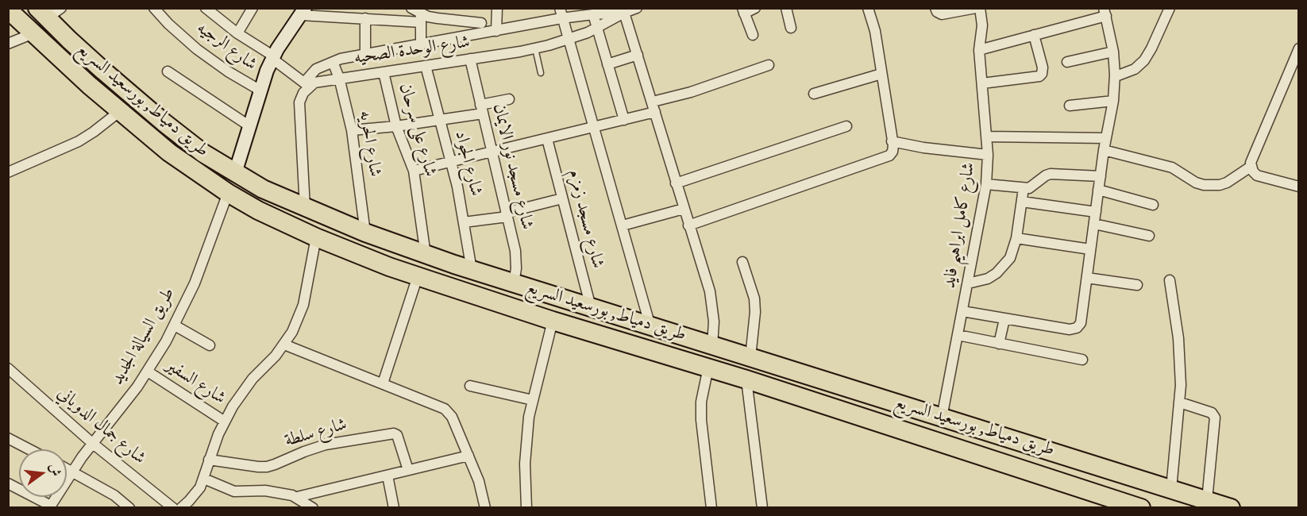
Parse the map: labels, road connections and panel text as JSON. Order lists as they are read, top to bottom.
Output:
{
  "streets": {
    "highway": ["طريق دمياط, بورسعيد السريع"],
    "street": [
      "شارع الرجيه",
      "شارع الوحدة الصحيه",
      "شارع على سرحان",
      "شارع الحريه",
      "شارع الجواد",
      "شارع مسجد نور الايمان",
      "شارع مسجد زمزم",
      "شارع كامل ابراهيم فايد",
      "طريق السيالة الجديد",
      "شارع السفير",
      "شارع جمال الدوياني",
      "شارع سلطة"
    ]
  },
  "crossings": [
    ["شارع الوحدة الصحيه", "شارع على سرحان"],
    ["شارع الوحدة الصحيه", "شارع الحريه"],
    ["شارع الوحدة الصحيه", "شارع الجواد"],
    ["شارع الوحدة الصحيه", "شارع مسجد نور الايمان"],
    ["طريق دمياط, بورسعيد السريع", "شارع على سرحان"],
    ["طريق دمياط, بورسعيد السريع", "شارع الحريه"],
    ["طريق دمياط, بورسعيد السريع", "شارع الجواد"],
    ["طريق دمياط, بورسعيد السريع", "شارع مسجد نور الايمان"],
    ["طريق دمياط, بورسعيد السريع", "شارع مسجد زمزم"],
    ["طريق دمياط, بورسعيد السريع", "شارع كامل ابراهيم فايد"],
    ["طريق دمياط, بورسعيد السريع", "طريق السيالة الجديد"],
    ["طريق السيالة الجديد", "شارع السفير"],
    ["طريق السيالة الجديد", "شارع جمال الدوياني"]
  ],
  "north": "right"
}
